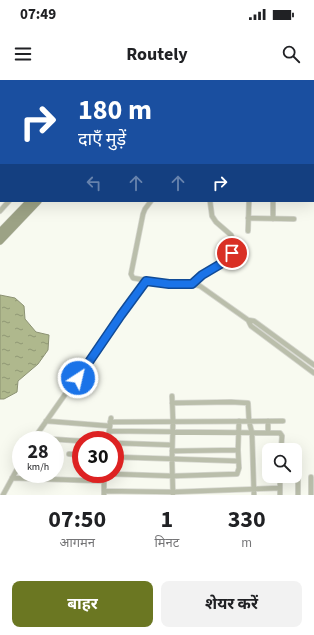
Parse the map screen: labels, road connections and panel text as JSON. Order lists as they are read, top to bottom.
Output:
{
  "page": {
    "status": "07:49",
    "header": "Routely",
    "turn": ["180 m", "दाएँ मुड़ें"],
    "speed": "28 km/h",
    "limit": "30",
    "eta": [
      "07:50",
      "आगमन",
      "1",
      "मिनट",
      "330",
      "m"
    ],
    "buttons": ["बाहर", "शेयर करें"]
  }
}
